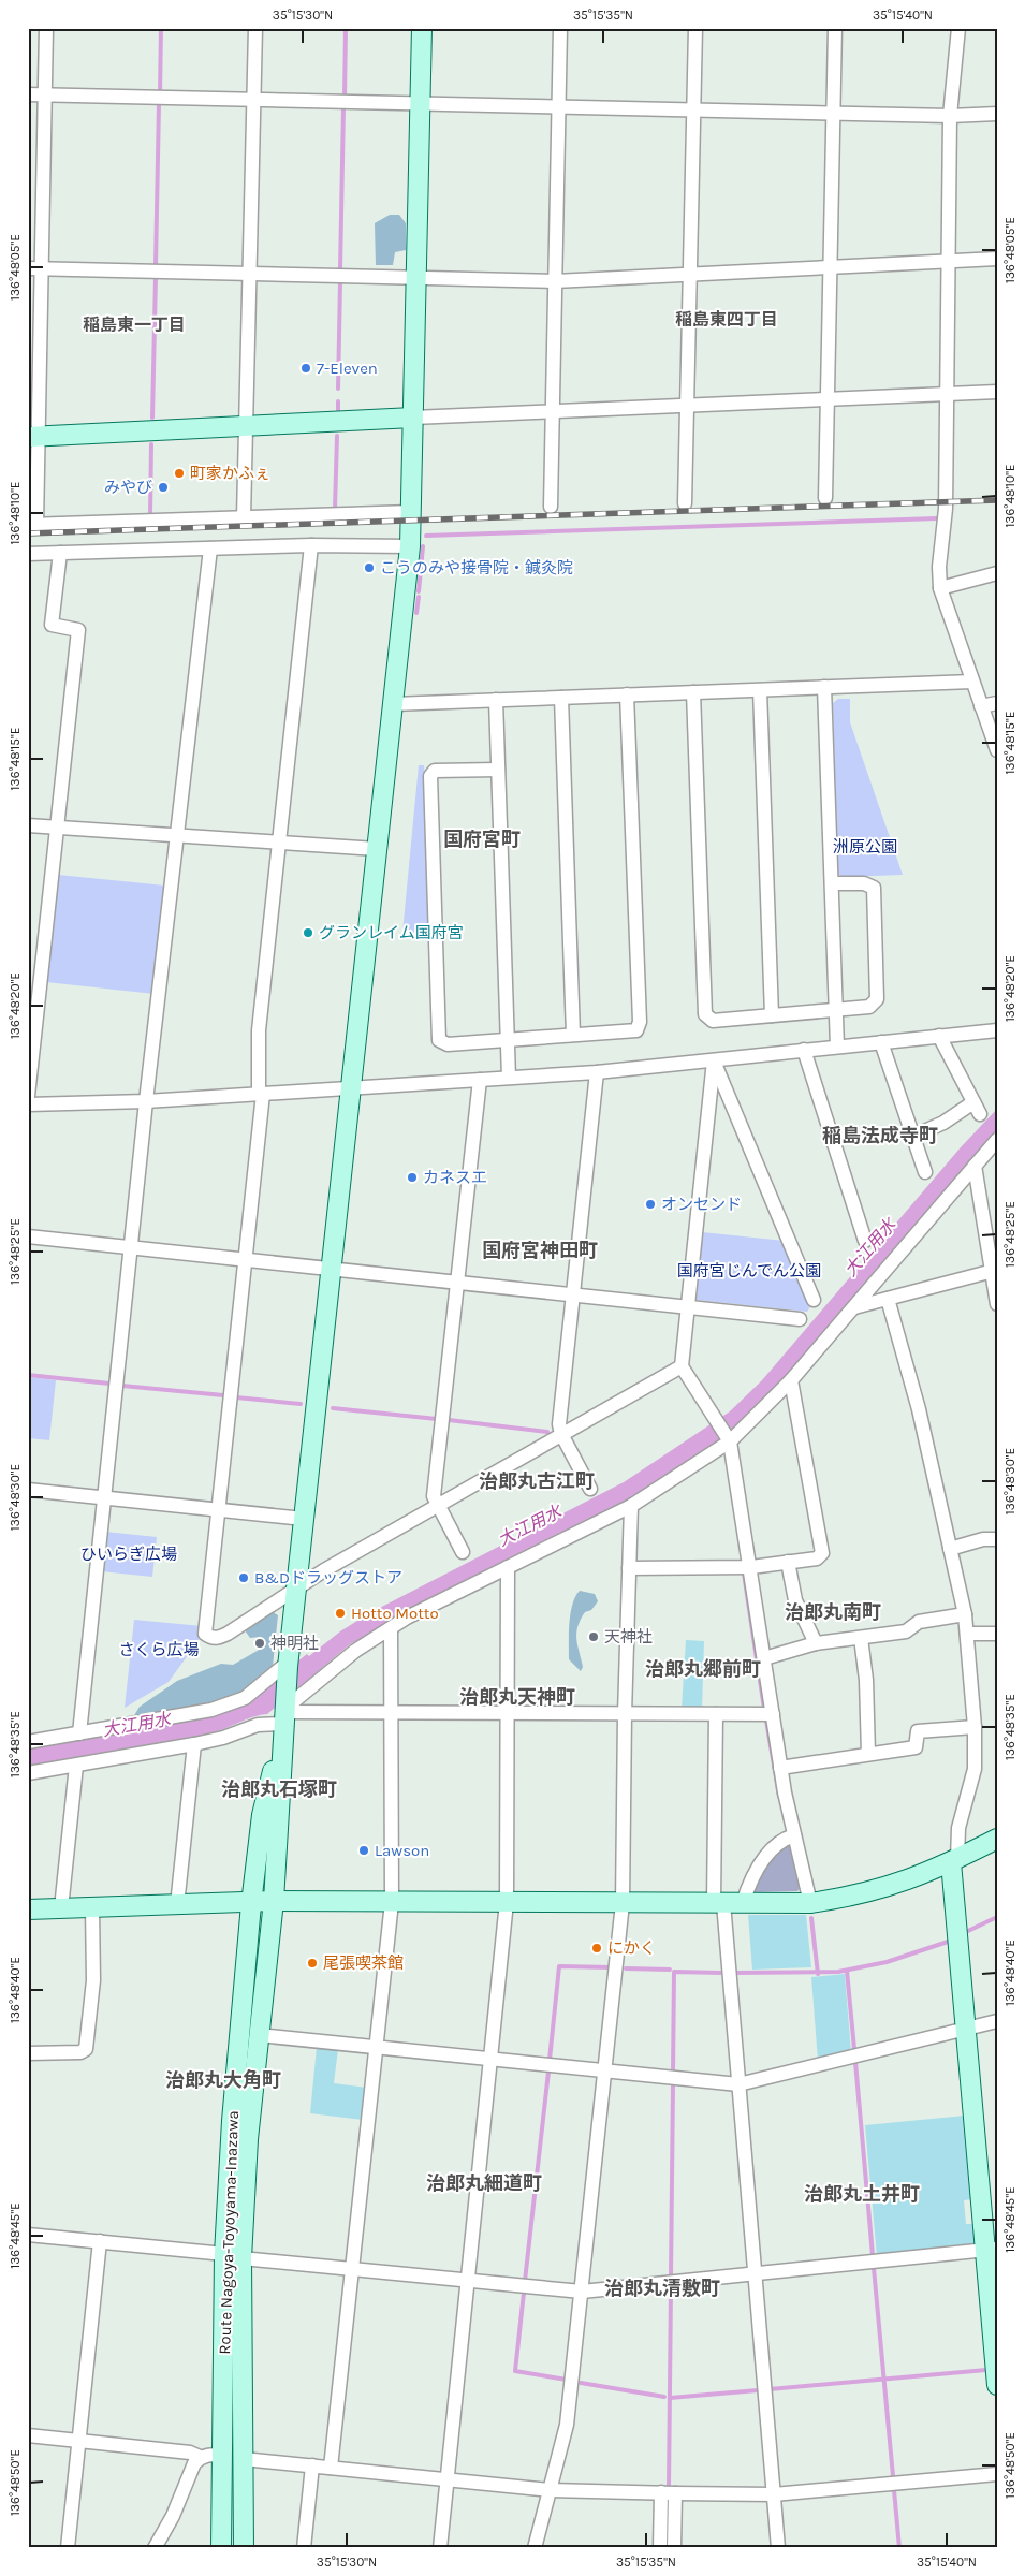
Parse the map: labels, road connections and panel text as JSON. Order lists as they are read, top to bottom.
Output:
{
  "streets": {
    "street": ["Route Nagoya-Toyoyama-Inazawa"]
  },
  "districts": [
    "稲島東四丁目",
    "稲島東一丁目",
    "国府宮町",
    "稲島法成寺町",
    "国府宮神田町",
    "治郎丸古江町",
    "治郎丸南町",
    "治郎丸郷前町",
    "治郎丸天神町",
    "治郎丸石塚町",
    "治郎丸大角町",
    "治郎丸細道町",
    "治郎丸土井町",
    "治郎丸清敷町"
  ],
  "water": ["大江用水"],
  "parks": [
    "洲原公園",
    "国府宮じんでん公園",
    "ひいらぎ広場",
    "さくら広場"
  ],
  "places": [
    "7-Eleven",
    "町家かふぇ",
    "みやび",
    "こうのみや接骨院・鍼灸院",
    "グランレイム国府宮",
    "カネスエ",
    "オンセンド",
    "B&Dドラッグストア",
    "Hotto Motto",
    "天神社",
    "神明社",
    "Lawson",
    "にかく",
    "尾張喫茶館"
  ],
  "coordinates": [
    "35°15'30\"N",
    "35°15'35\"N",
    "35°15'40\"N",
    "136°48'05\"E",
    "136°48'10\"E",
    "136°48'15\"E",
    "136°48'20\"E",
    "136°48'25\"E",
    "136°48'30\"E",
    "136°48'35\"E",
    "136°48'40\"E",
    "136°48'45\"E",
    "136°48'50\"E"
  ]
}
